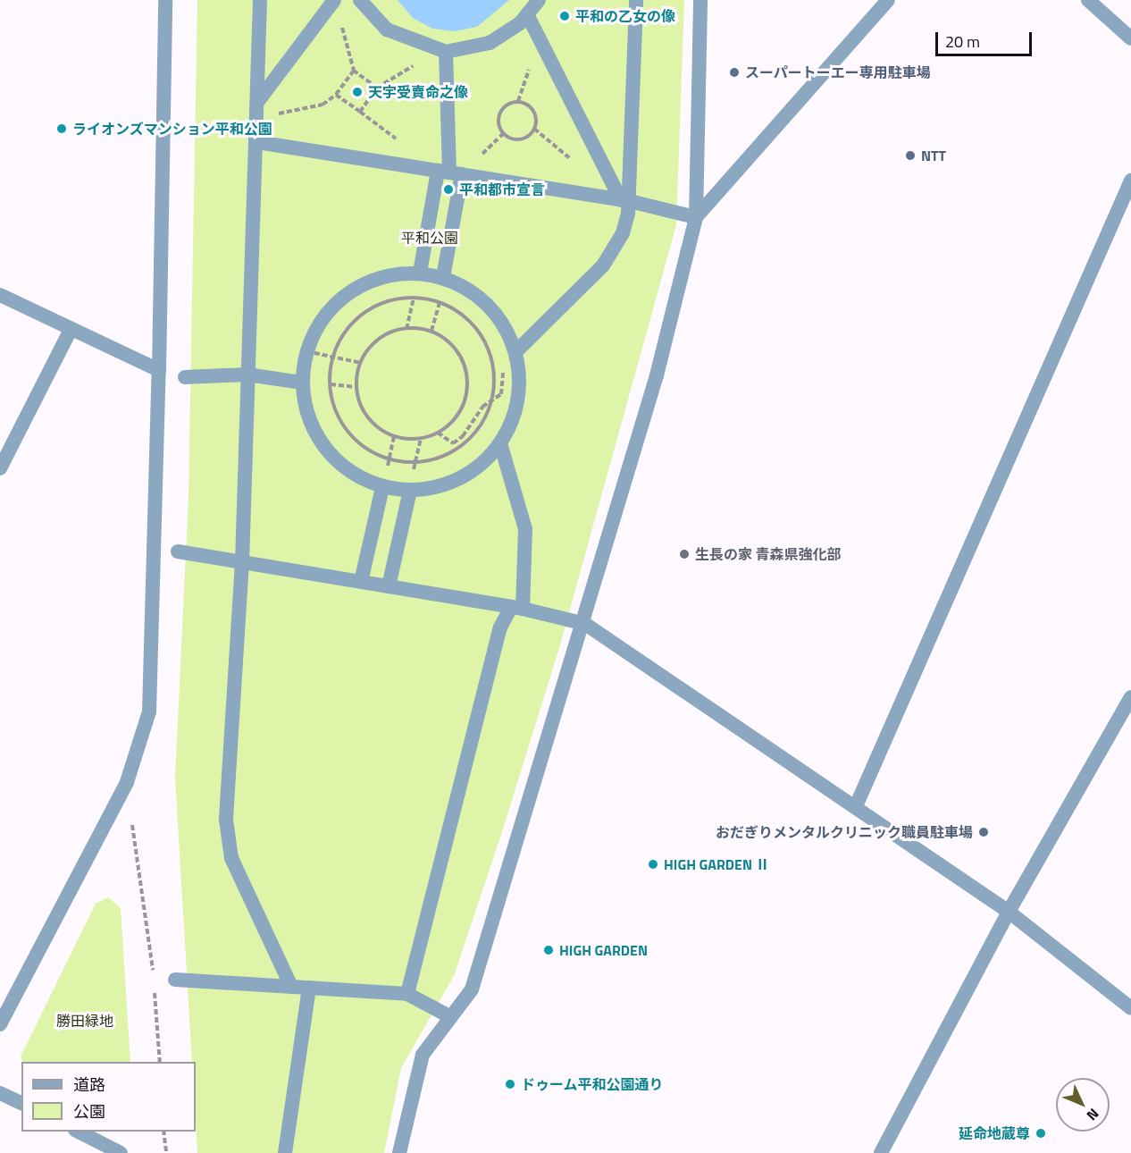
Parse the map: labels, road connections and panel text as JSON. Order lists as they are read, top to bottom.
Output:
{
  "parks": ["平和公園", "勝田緑地"],
  "places": [
    "平和の乙女の像",
    "スーパートーエー専用駐車場",
    "天宇受賣命之像",
    "ライオンズマンション平和公園",
    "NTT",
    "平和都市宣言",
    "生長の家 青森県強化部",
    "おだぎりメンタルクリニック職員駐車場",
    "HIGH GARDEN Ⅱ",
    "HIGH GARDEN",
    "ドゥーム平和公園通り",
    "延命地蔵尊"
  ],
  "legend": ["道路", "公園"],
  "scale_bar": "20 m",
  "north": "bottom right"
}
